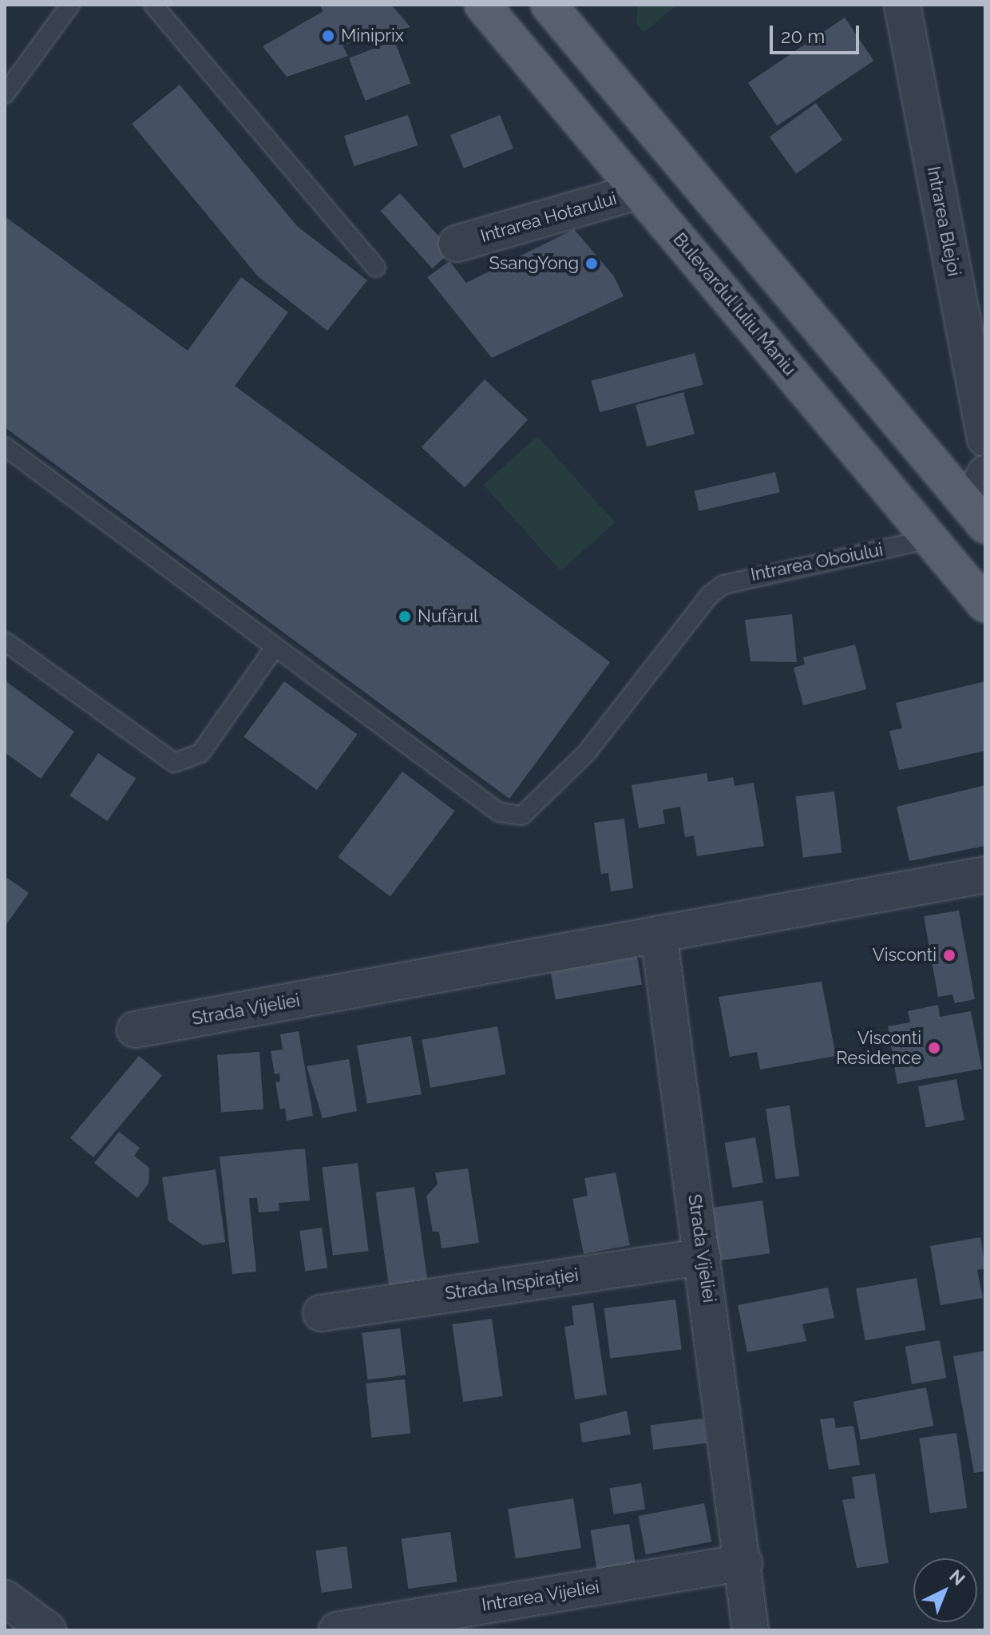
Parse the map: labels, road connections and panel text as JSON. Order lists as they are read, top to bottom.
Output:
{
  "streets": {
    "main road": ["Bulevardul Iuliu Maniu"],
    "street": [
      "Intrarea Hotarului",
      "Intrarea Blejoi",
      "Strada Vijeliei",
      "Strada Inspirației",
      "Intrarea Vijeliei"
    ],
    "lane": ["Intrarea Oboiului"]
  },
  "crossings": [
    ["Intrarea Hotarului", "Bulevardul Iuliu Maniu"],
    ["Bulevardul Iuliu Maniu", "Intrarea Oboiului"],
    ["Strada Vijeliei", "Strada Inspirației"],
    ["Strada Vijeliei", "Intrarea Vijeliei"]
  ],
  "places": [
    "Miniprix",
    "SsangYong",
    "Nufărul",
    "Visconti",
    "Visconti Residence"
  ],
  "scale_bar": "20 m",
  "north": "top right"
}
